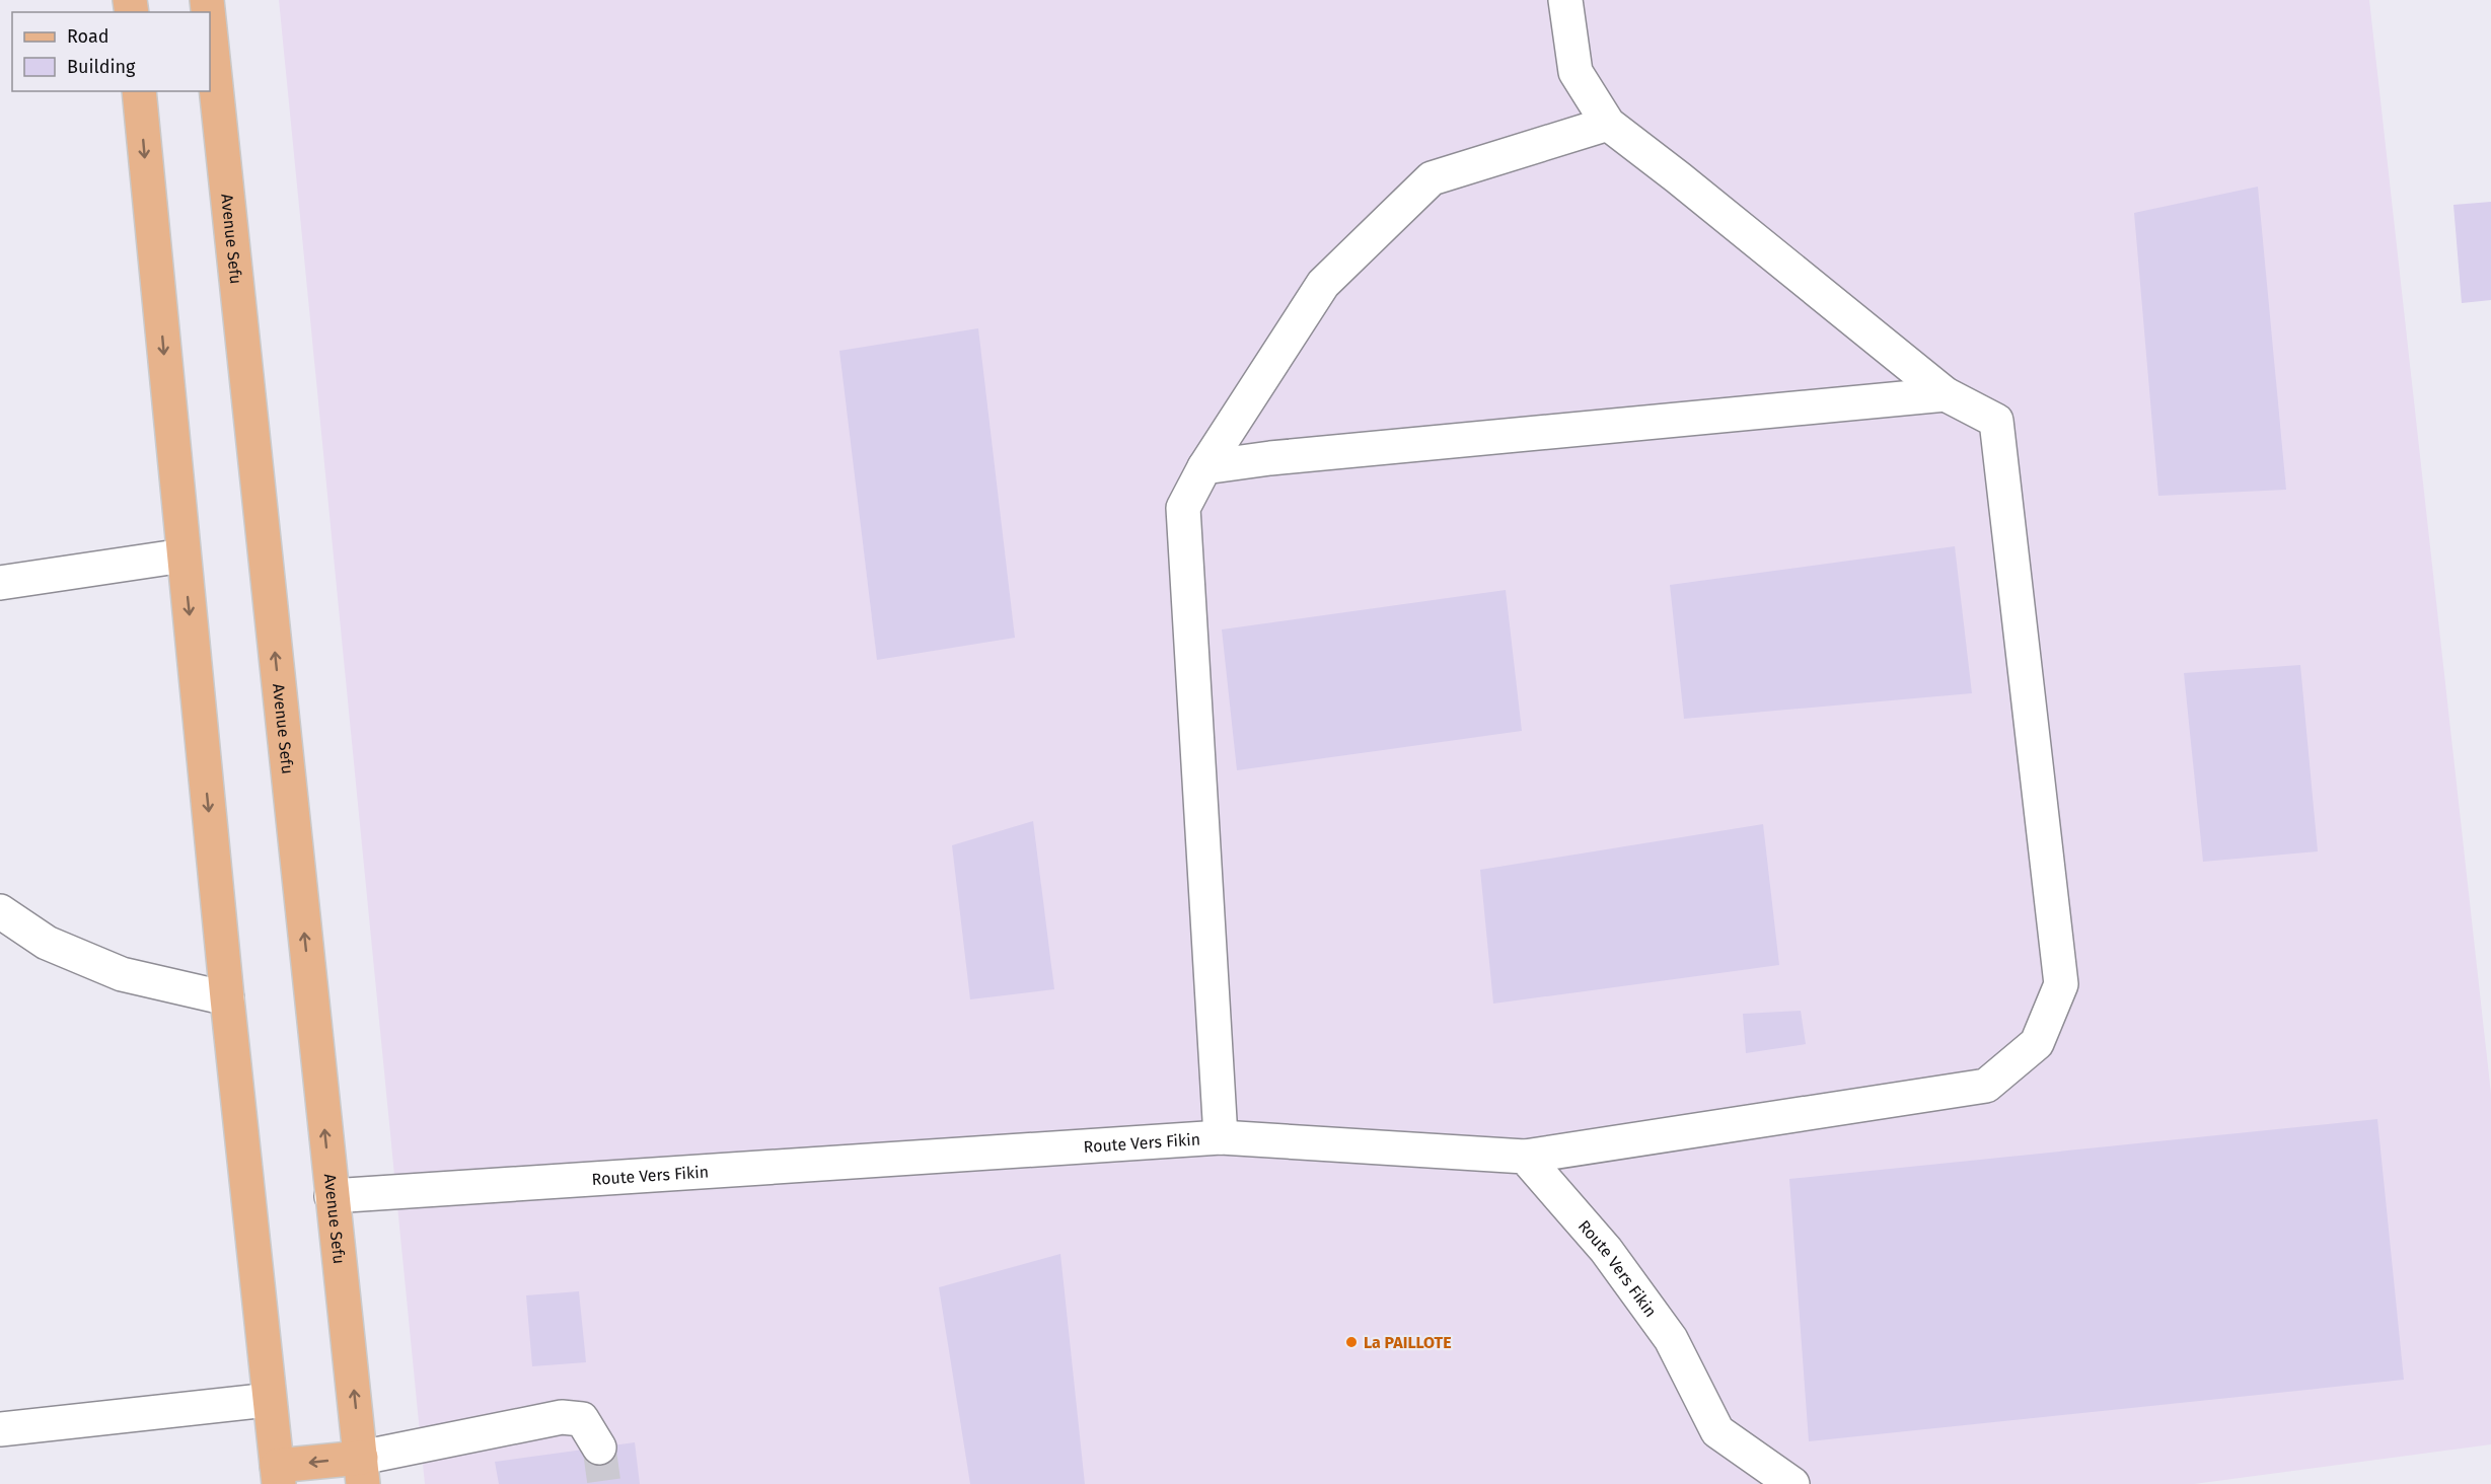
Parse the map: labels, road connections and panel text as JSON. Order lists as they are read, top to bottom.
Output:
{
  "streets": {
    "main road": ["Avenue Sefu"],
    "street": ["Route Vers Fikin"]
  },
  "crossings": [
    ["Avenue Sefu", "Route Vers Fikin"]
  ],
  "places": ["La PAILLOTE"],
  "legend": ["Road", "Building"]
}
